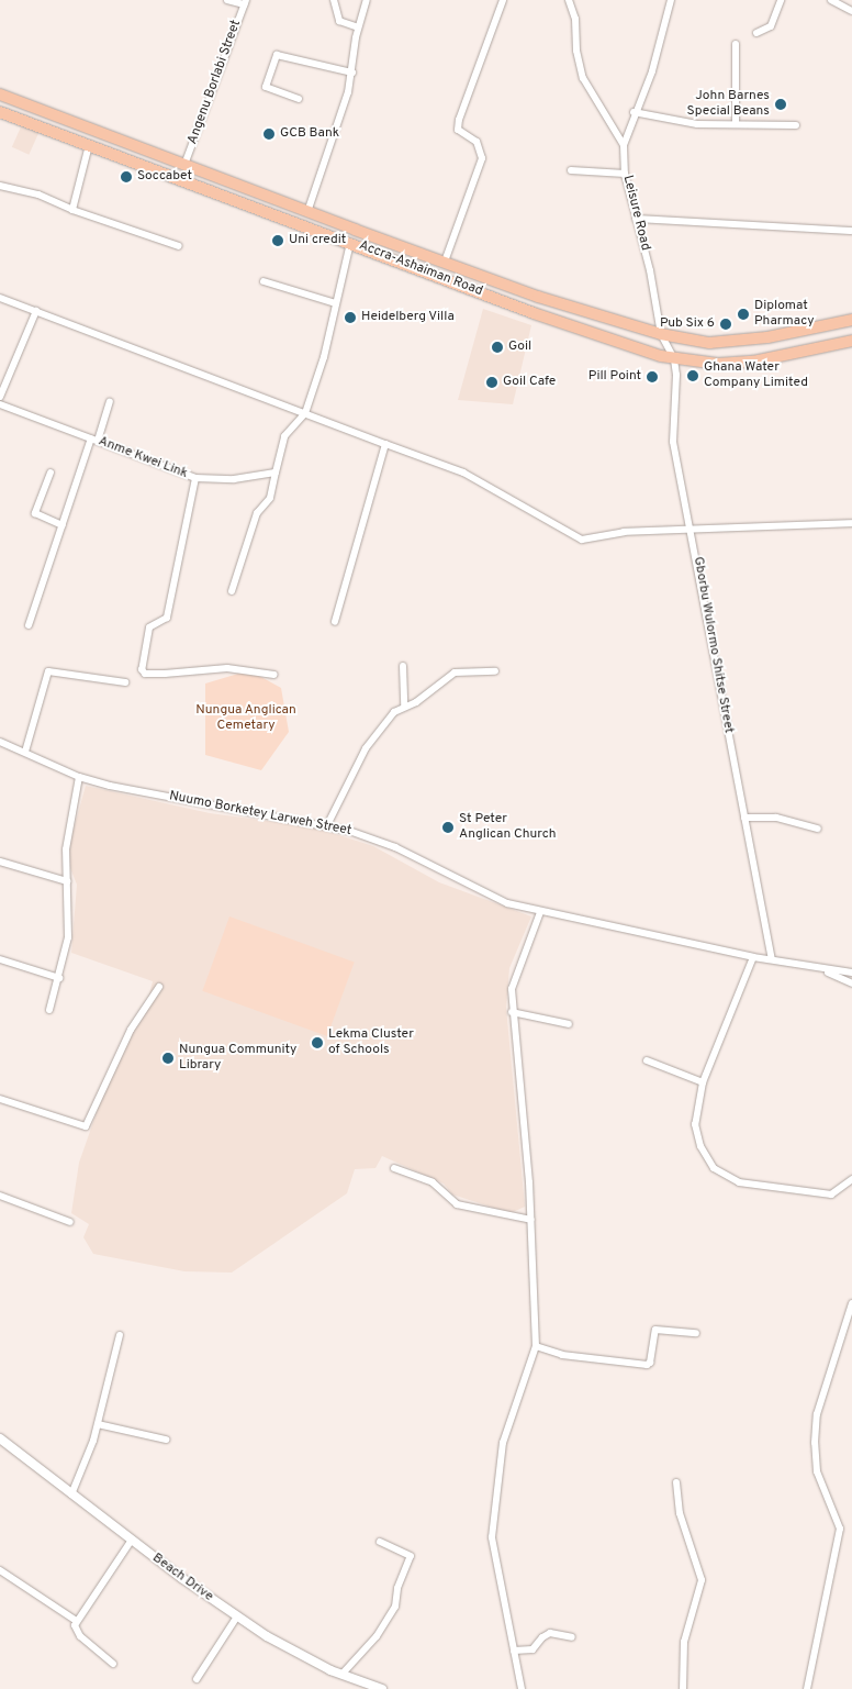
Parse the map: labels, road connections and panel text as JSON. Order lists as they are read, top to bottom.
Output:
{
  "streets": {
    "main road": ["Accra-Ashaiman Road"],
    "street": [
      "Angenu Borlabi Street",
      "Leisure Road",
      "Anme Kwei Link",
      "Gborbu Wulormo Shitse Street",
      "Nuumo Borketey Larweh Street",
      "Beach Drive"
    ]
  },
  "crossings": [
    ["Angenu Borlabi Street", "Accra-Ashaiman Road"],
    ["Leisure Road", "Accra-Ashaiman Road"],
    ["Leisure Road", "Gborbu Wulormo Shitse Street"],
    ["Accra-Ashaiman Road", "Gborbu Wulormo Shitse Street"],
    ["Gborbu Wulormo Shitse Street", "Nuumo Borketey Larweh Street"]
  ],
  "parks": ["Nungua Anglican Cemetary"],
  "places": [
    "John Barnes Special Beans",
    "GCB Bank",
    "Soccabet",
    "Uni credit",
    "Diplomat Pharmacy",
    "Heidelberg Villa",
    "Pub Six 6",
    "Goil",
    "Ghana Water Company Limited",
    "Pill Point",
    "Goil Cafe",
    "St Peter Anglican Church",
    "Lekma Cluster of Schools",
    "Nungua Community Library"
  ]
}
